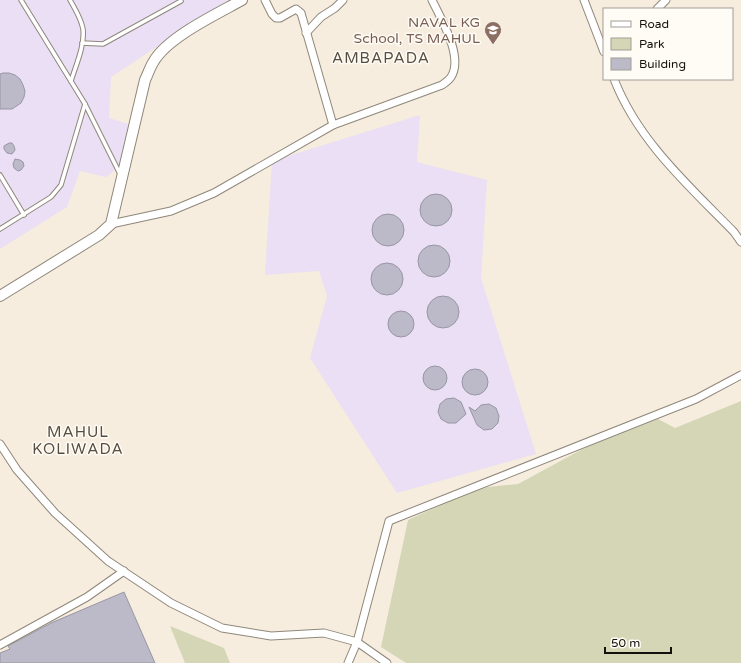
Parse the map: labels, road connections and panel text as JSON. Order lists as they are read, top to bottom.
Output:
{
  "districts": ["AMBAPADA", "MAHUL KOLIWADA"],
  "places": {
    "school or university": ["NAVAL KG School, TS MAHUL"]
  },
  "legend": ["Road", "Park", "Building"],
  "scale_bar": "50 m"
}
